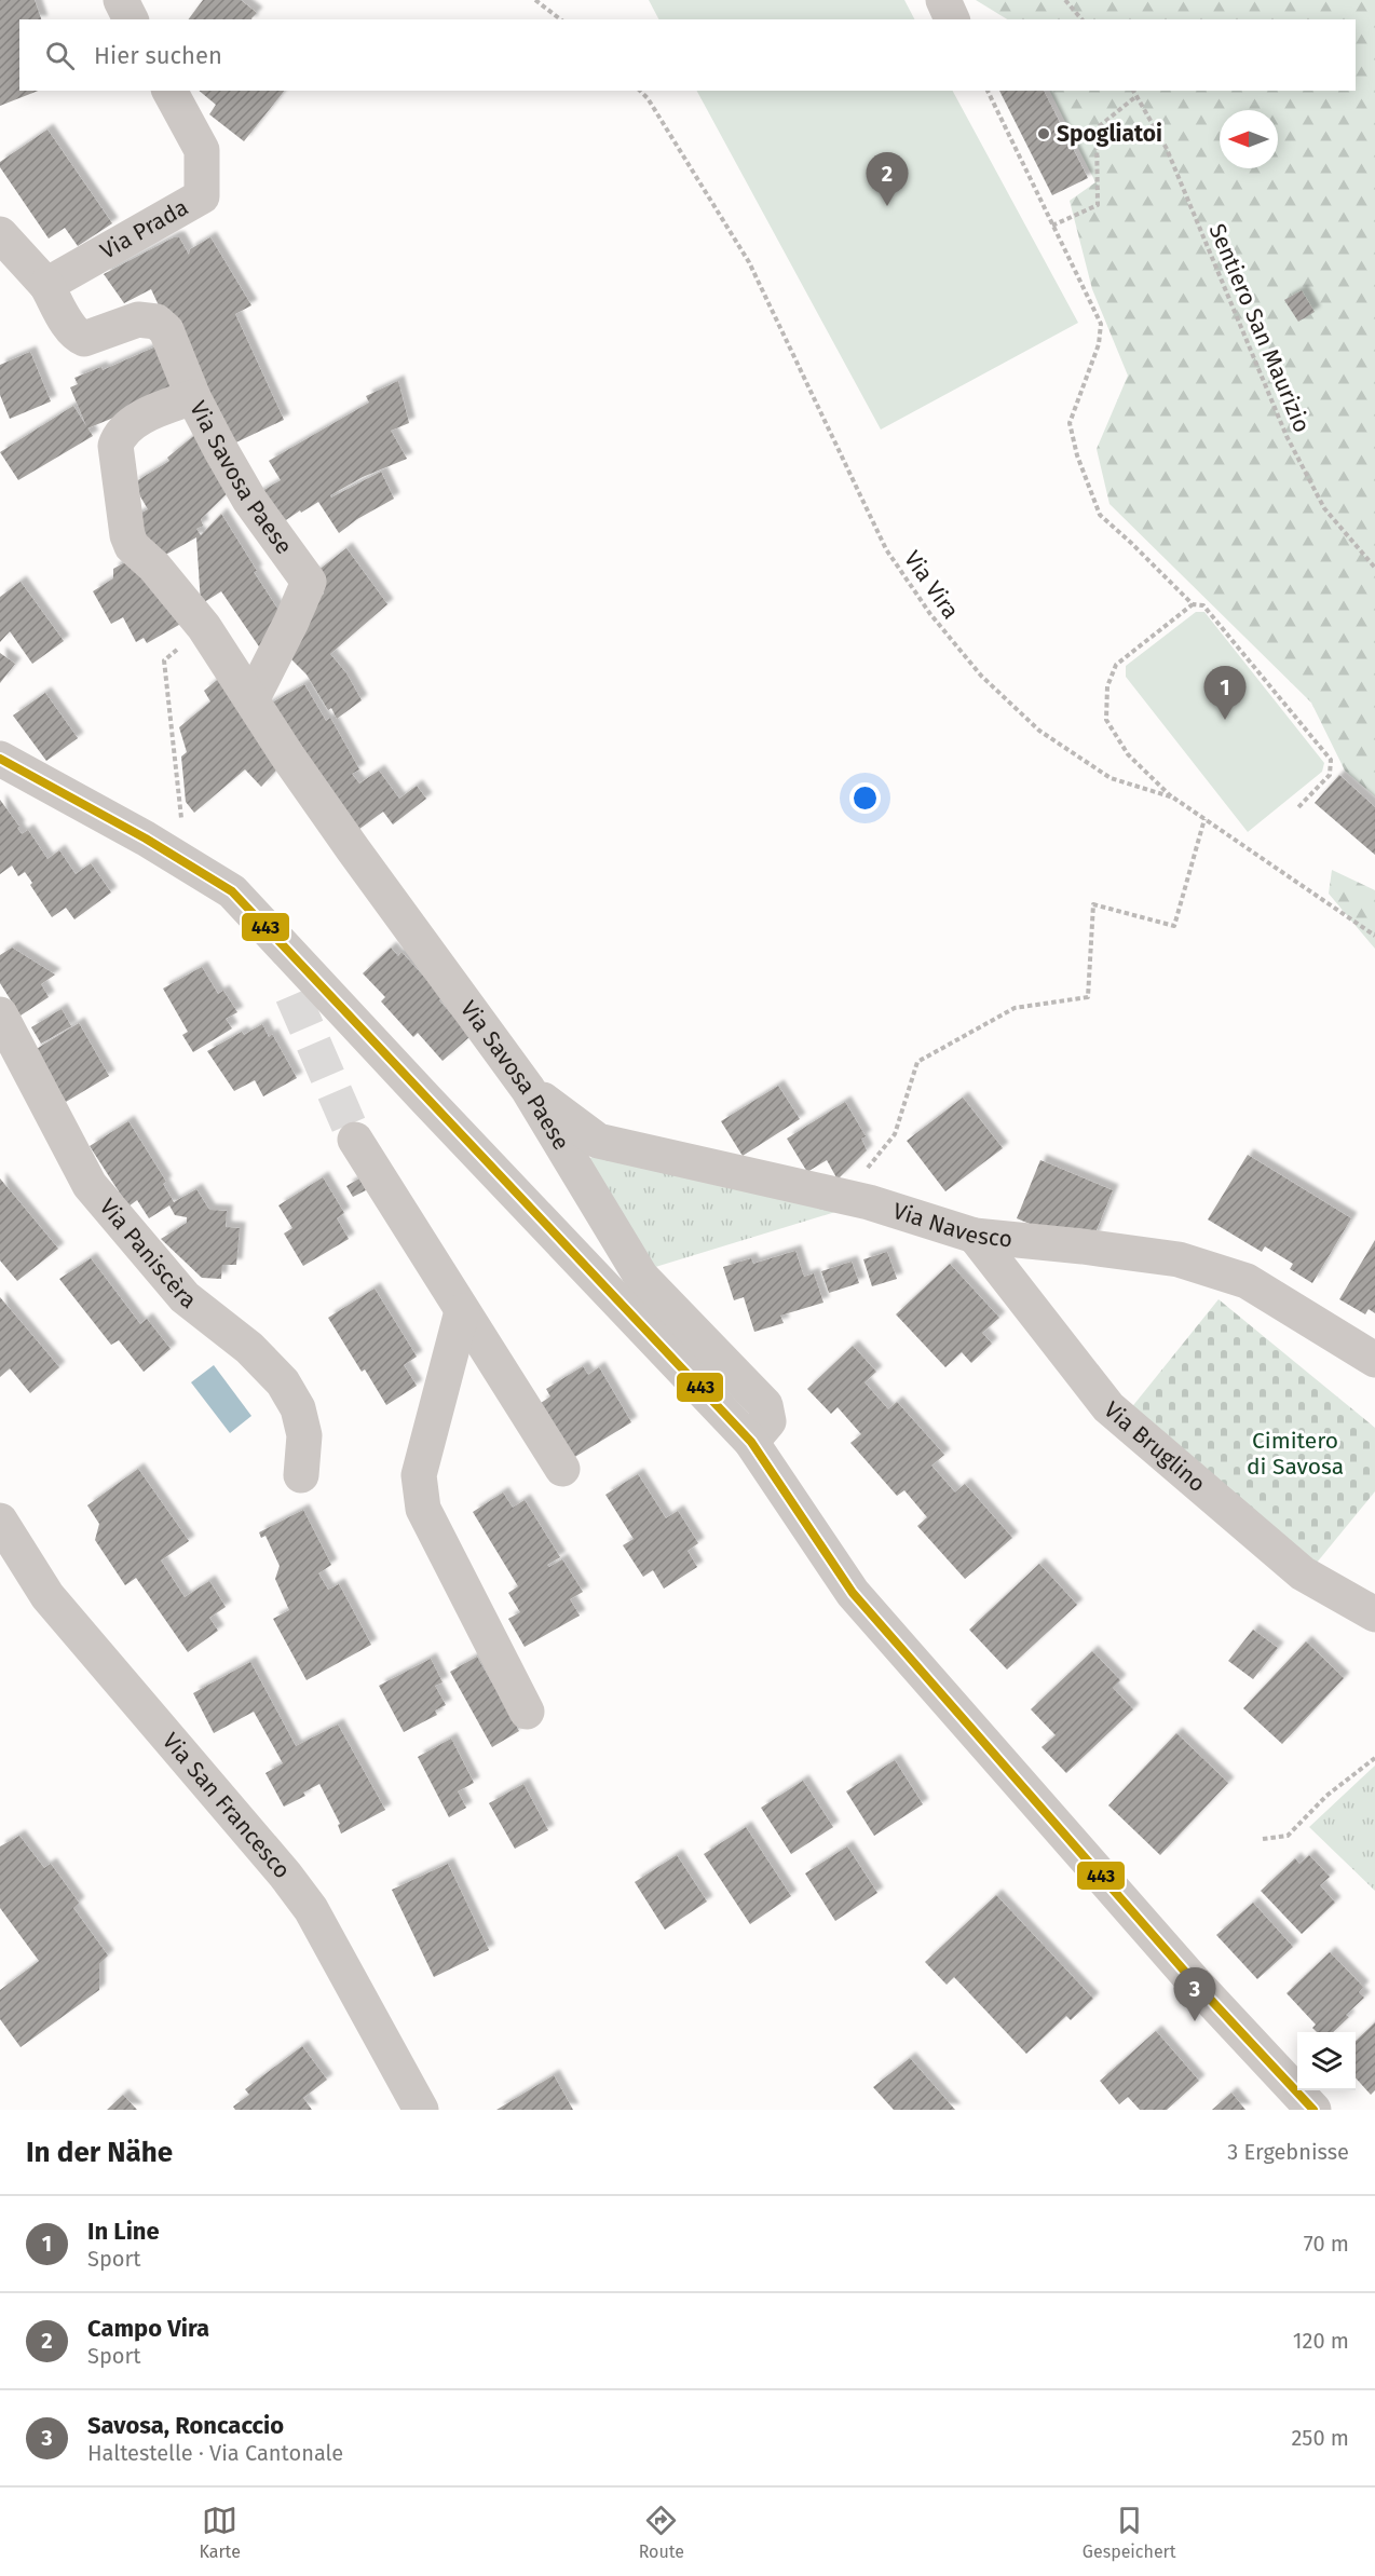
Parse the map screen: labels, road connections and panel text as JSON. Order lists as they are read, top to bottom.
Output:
{
  "streets": {
    "street": [
      "Via Prada",
      "Via Savosa Paese",
      "Via Navesco",
      "Via Paniscèra",
      "Via Bruglino",
      "Via San Francesco"
    ],
    "path": ["Sentiero San Maurizio", "Via Vira"]
  },
  "crossings": [
    ["Via Savosa Paese", "Via Navesco"],
    ["Via Navesco", "Via Bruglino"]
  ],
  "parks": ["Cimitero di Savosa"],
  "places": ["Spogliatoi"],
  "lines": ["transit line 443"],
  "north": "left",
  "page": {
    "search": "Hier suchen",
    "pins": ["2", "1", "3"],
    "heading": ["In der Nähe", "3 Ergebnisse"],
    "list": [
      {
        "mark": "1",
        "name": "In Line",
        "note": "Sport",
        "value": "70 m"
      },
      {
        "mark": "2",
        "name": "Campo Vira",
        "note": "Sport",
        "value": "120 m"
      },
      {
        "mark": "3",
        "name": "Savosa, Roncaccio",
        "note": "Haltestelle · Via Cantonale",
        "value": "250 m"
      }
    ],
    "nav": ["Karte", "Route", "Gespeichert"]
  }
}
